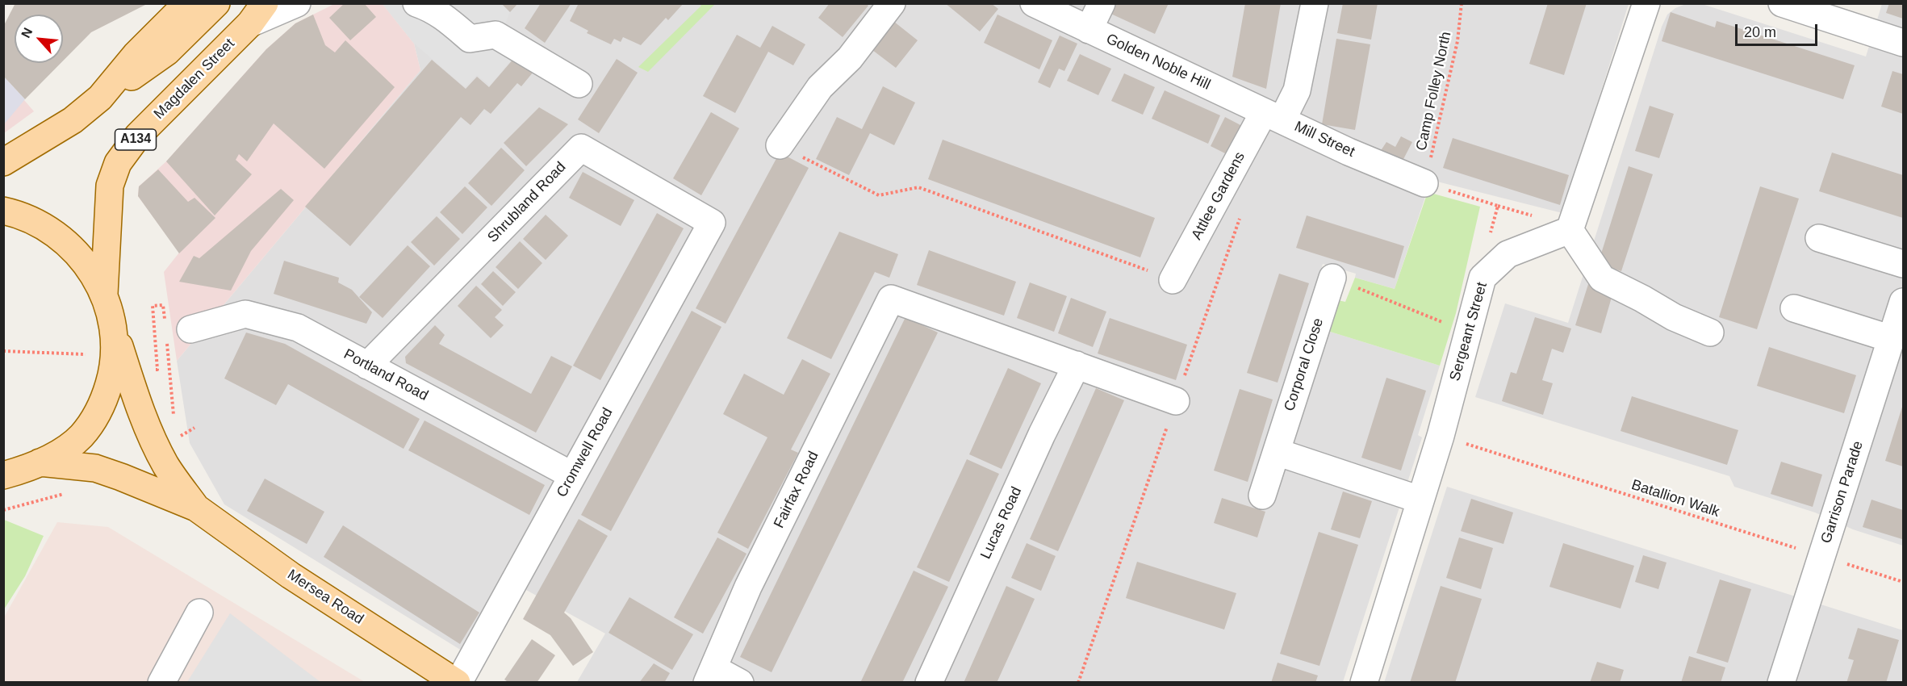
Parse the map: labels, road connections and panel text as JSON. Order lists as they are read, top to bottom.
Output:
{
  "streets": {
    "main road": ["Magdalen Street", "A134", "Mersea Road"],
    "street": [
      "Golden Noble Hill",
      "Mill Street",
      "Attlee Gardens",
      "Shrubland Road",
      "Sergeant Street",
      "Corporal Close",
      "Portland Road",
      "Cromwell Road",
      "Fairfax Road",
      "Garrison Parade",
      "Lucas Road"
    ],
    "path": ["Camp Folley North", "Batallion Walk"]
  },
  "crossings": [
    ["Golden Noble Hill", "Mill Street"],
    ["Golden Noble Hill", "Attlee Gardens"],
    ["Magdalen Street", "A134"],
    ["Camp Folley North", "Mill Street"],
    ["A134", "Mersea Road"],
    ["Mill Street", "Attlee Gardens"],
    ["Shrubland Road", "Portland Road"],
    ["Shrubland Road", "Cromwell Road"],
    ["Sergeant Street", "Batallion Walk"],
    ["Portland Road", "Cromwell Road"],
    ["Cromwell Road", "Mersea Road"],
    ["Fairfax Road", "Lucas Road"],
    ["Garrison Parade", "Batallion Walk"]
  ],
  "scale_bar": "20 m",
  "north": "top left"
}
